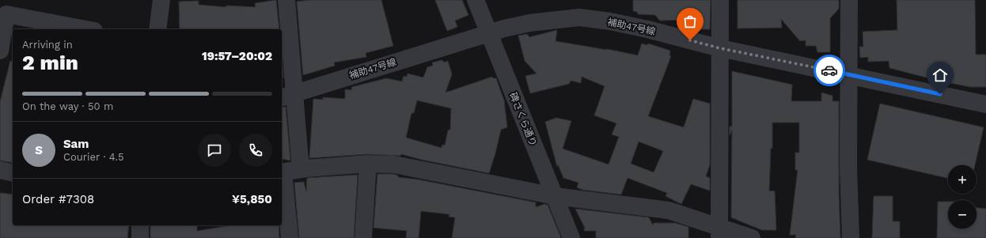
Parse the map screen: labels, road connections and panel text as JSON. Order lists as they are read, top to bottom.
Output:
{
  "streets": {
    "street": ["補助47号線", "碑さくら通り"]
  },
  "crossings": [
    ["補助47号線", "碑さくら通り"]
  ],
  "page": {
    "heading": ["2 min", "Arriving in", "19:57–20:02"],
    "panel": [
      "Sam",
      "Courier · 4.5",
      "Order #7308",
      "¥5,850"
    ],
    "bar": "On the way · 50 m",
    "round": "S",
    "map_buttons": ["+", "−"]
  }
}
